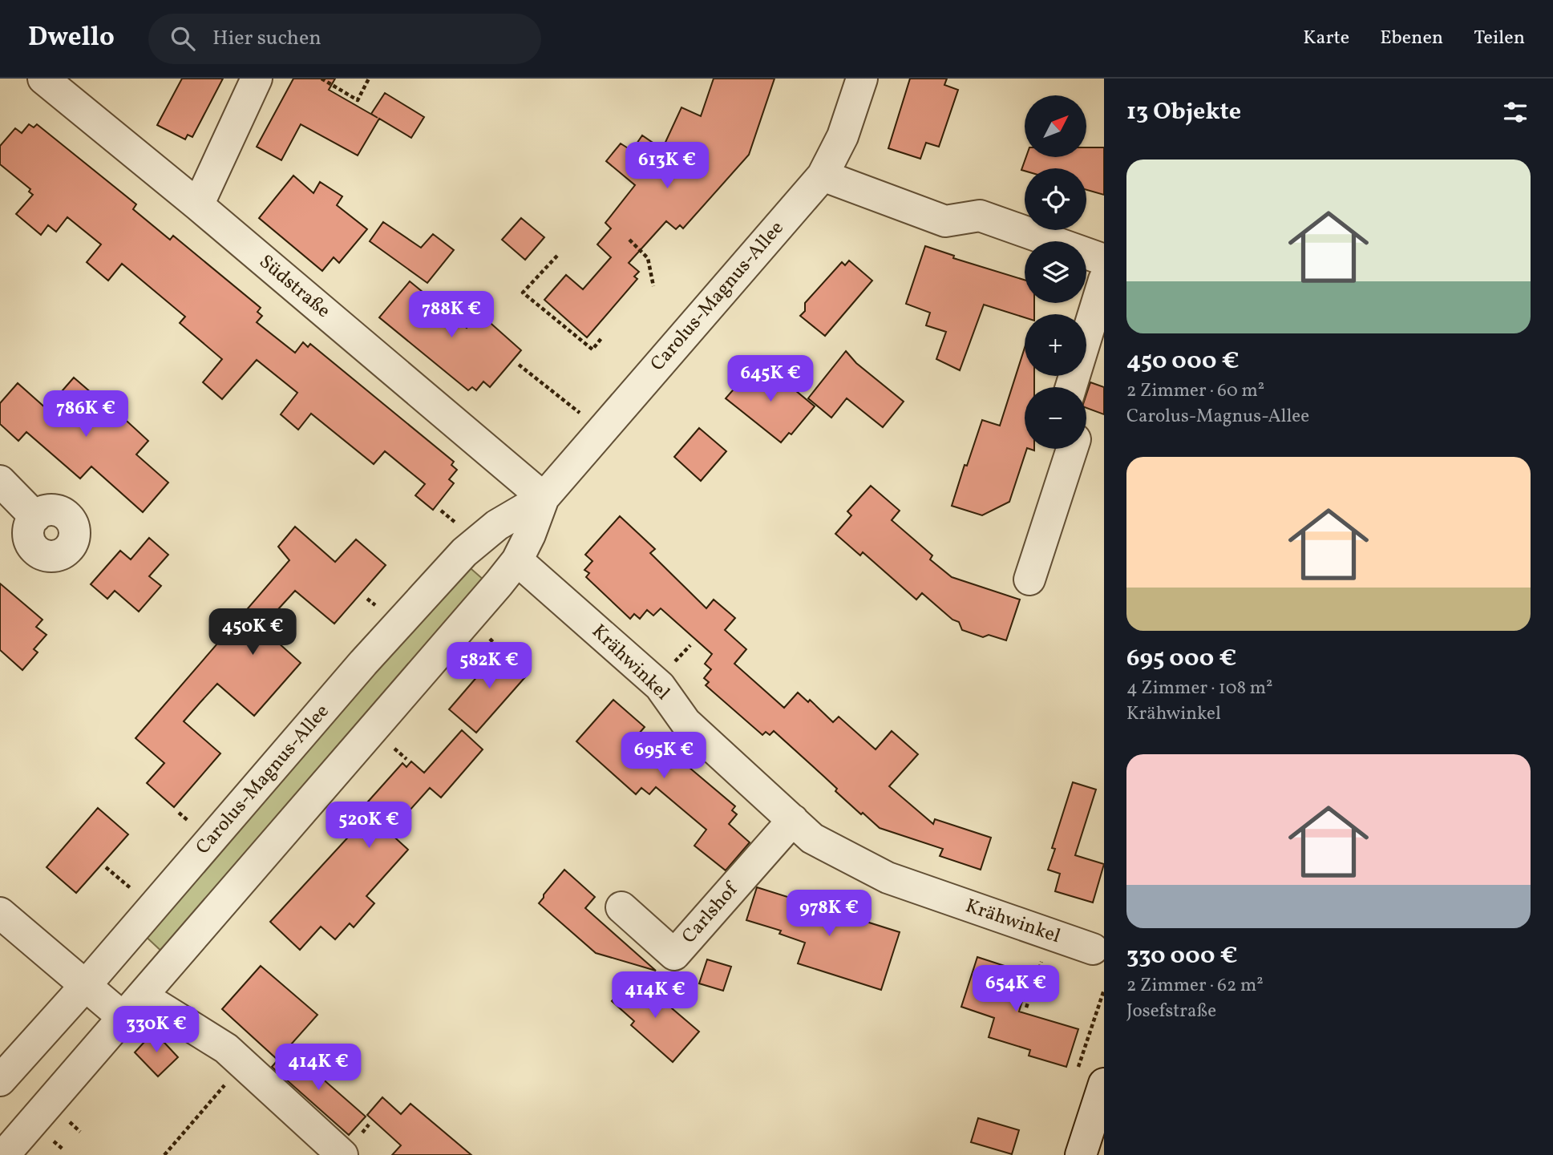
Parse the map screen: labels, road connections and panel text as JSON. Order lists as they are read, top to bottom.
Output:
{
  "streets": {
    "street": [
      "Südstraße",
      "Carolus-Magnus-Allee",
      "Krähwinkel",
      "Carlshof"
    ]
  },
  "crossings": [
    ["Südstraße", "Carolus-Magnus-Allee"],
    ["Carolus-Magnus-Allee", "Krähwinkel"],
    ["Krähwinkel", "Carlshof"]
  ],
  "north": "top right",
  "page": {
    "header": "Dwello",
    "search": "Hier suchen",
    "nav": ["Karte", "Ebenen", "Teilen"],
    "heading": "13 Objekte",
    "map_buttons": ["+", "−"],
    "price": [
      "613K €",
      "788K €",
      "645K €",
      "786K €",
      "450K €",
      "582K €",
      "695K €",
      "520K €",
      "978K €",
      "654K €",
      "414K €",
      "330K €",
      "414K €"
    ],
    "list": [
      {
        "name": "450 000 €",
        "note": "2 Zimmer · 60 m² · Carolus-Magnus-Allee"
      },
      {
        "name": "695 000 €",
        "note": "4 Zimmer · 108 m² · Krähwinkel"
      },
      {
        "name": "330 000 €",
        "note": "2 Zimmer · 62 m² · Josefstraße"
      }
    ]
  }
}
